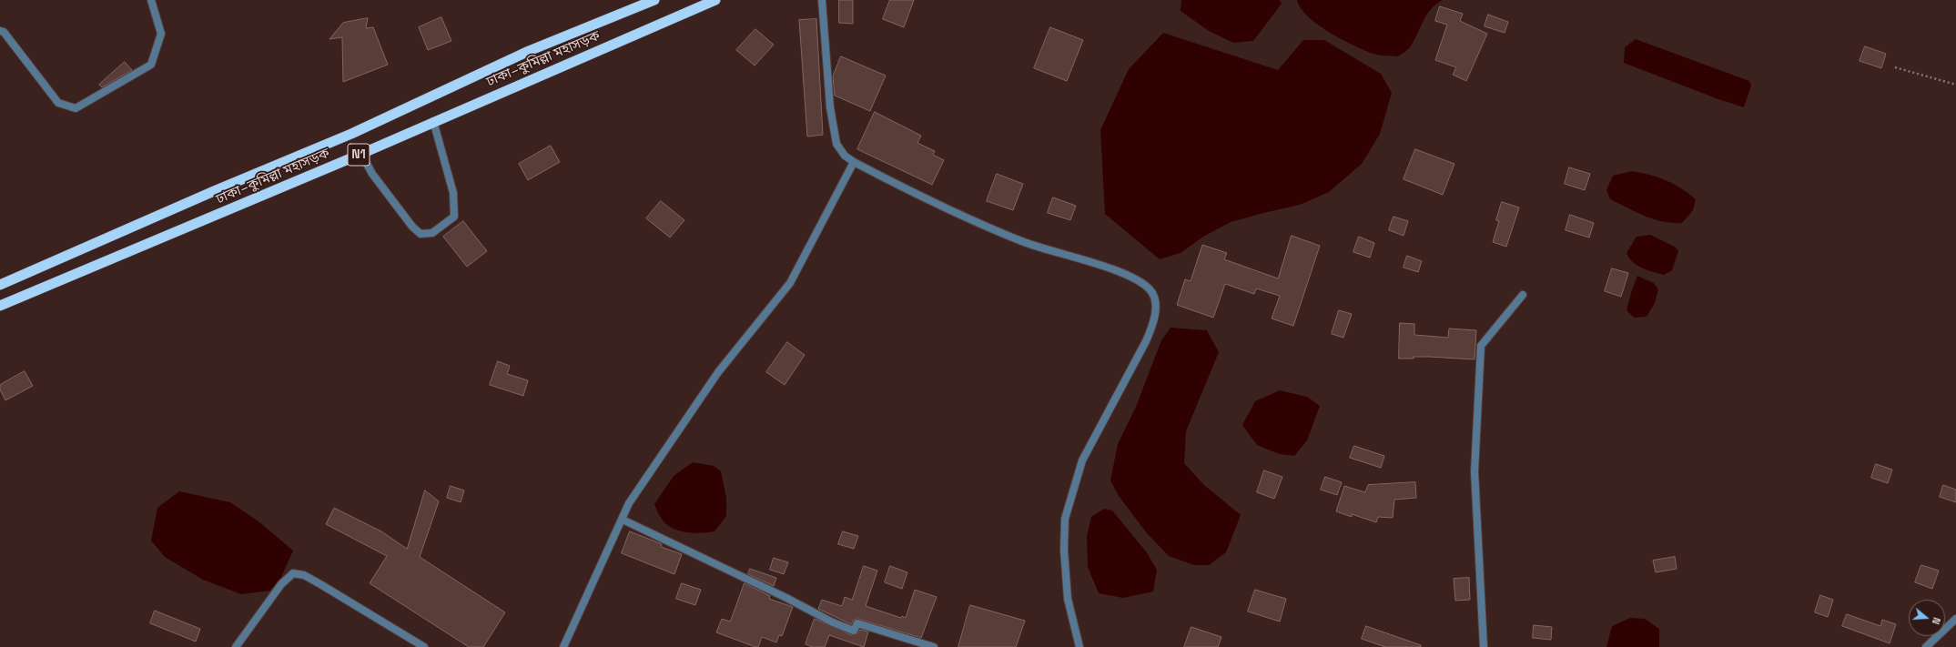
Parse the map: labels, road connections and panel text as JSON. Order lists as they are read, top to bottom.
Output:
{
  "streets": {
    "highway": ["ঢাকা–কুমিল্লা মহাসড়ক", "N1"]
  },
  "north": "right"
}
